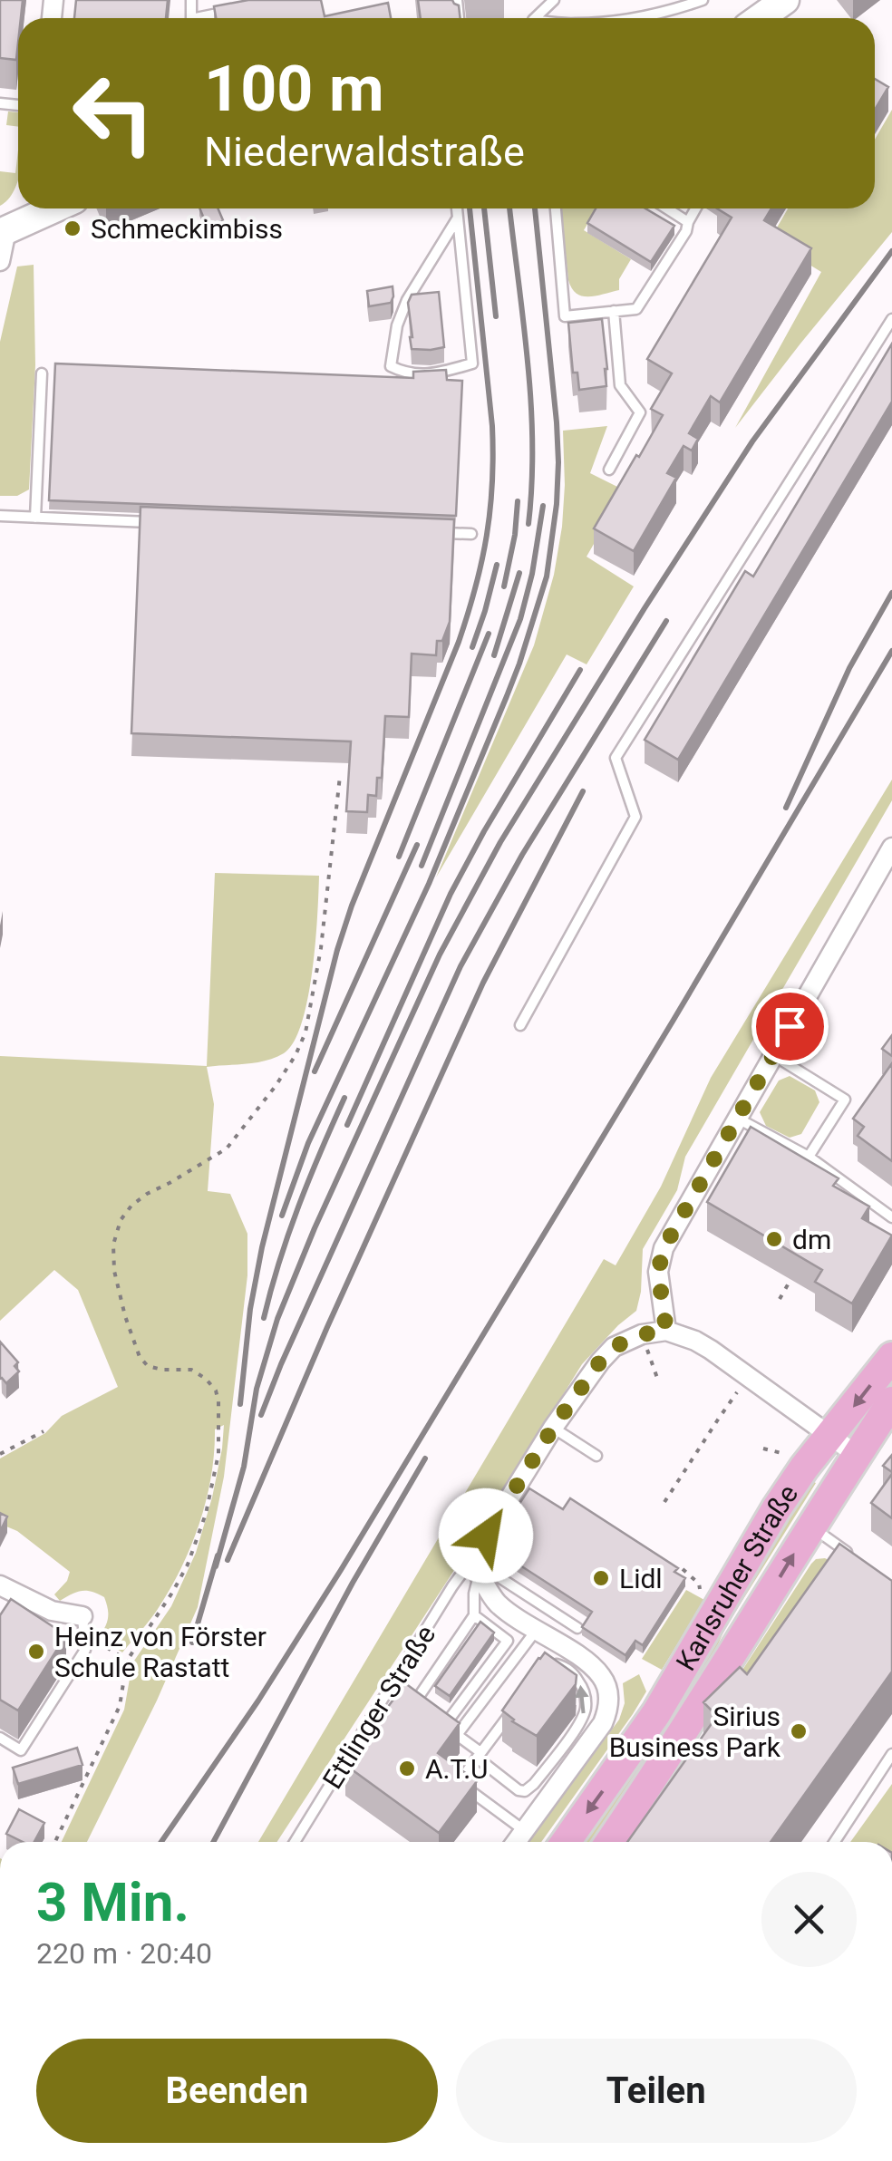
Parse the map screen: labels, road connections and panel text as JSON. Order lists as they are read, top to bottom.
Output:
{
  "streets": {
    "main road": ["Karlsruher Straße"],
    "street": ["Ettlinger Straße"]
  },
  "places": [
    "Schmeckimbiss",
    "dm",
    "Lidl",
    "Heinz von Förster Schule Rastatt",
    "Sirius Business Park",
    "A.T.U"
  ],
  "page": {
    "turn": ["100 m", "Niederwaldstraße"],
    "heading": ["3 Min.", "220 m · 20:40"],
    "buttons": ["Beenden", "Teilen"]
  }
}
